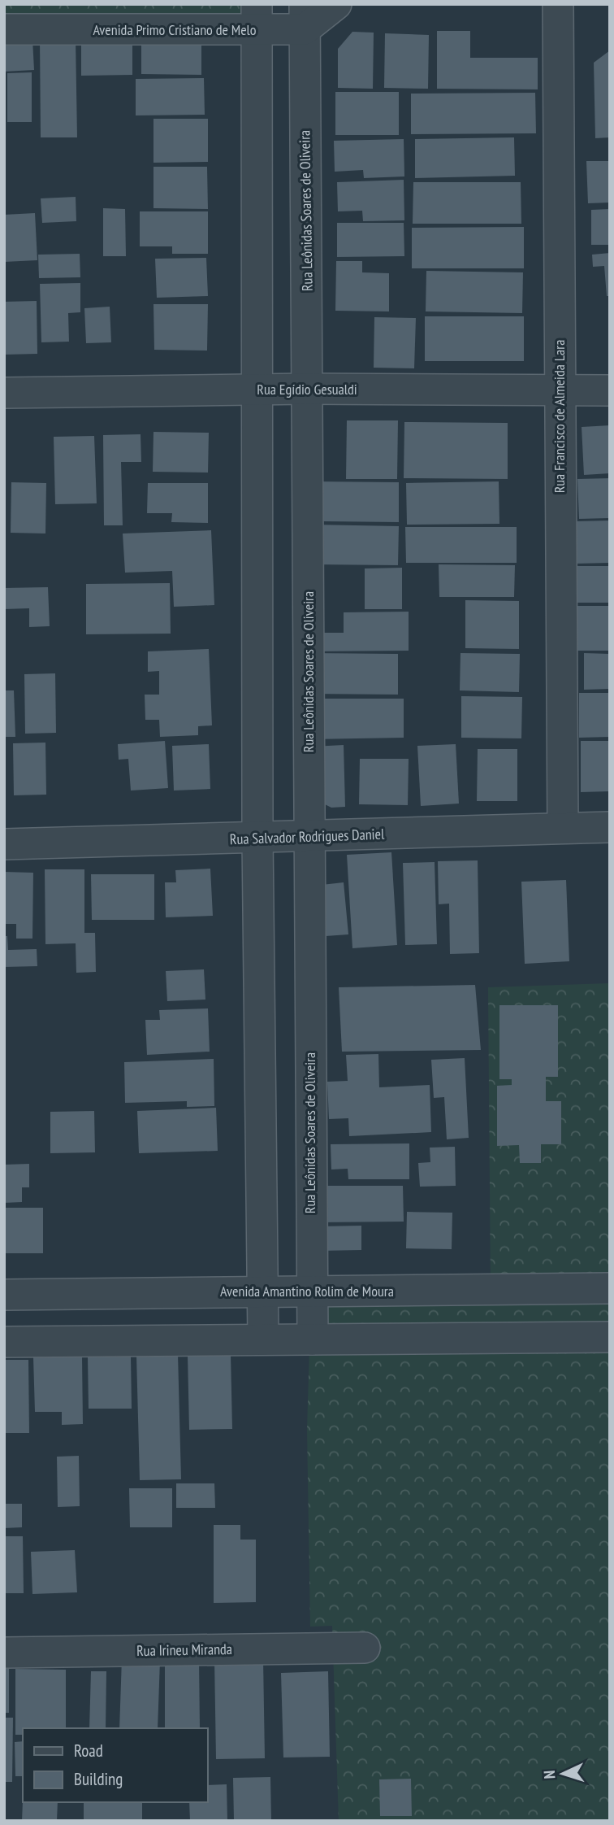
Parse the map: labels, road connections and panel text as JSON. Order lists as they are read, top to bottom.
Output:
{
  "streets": {
    "street": [
      "Avenida Primo Cristiano de Melo",
      "Rua Leônidas Soares de Oliveira",
      "Rua Egídio Gesualdi",
      "Rua Francisco de Almeida Lara",
      "Rua Salvador Rodrigues Daniel",
      "Avenida Amantino Rolim de Moura",
      "Rua Irineu Miranda"
    ]
  },
  "crossings": [
    ["Avenida Primo Cristiano de Melo", "Rua Leônidas Soares de Oliveira"],
    ["Rua Leônidas Soares de Oliveira", "Rua Egídio Gesualdi"],
    ["Rua Leônidas Soares de Oliveira", "Rua Salvador Rodrigues Daniel"],
    ["Rua Leônidas Soares de Oliveira", "Avenida Amantino Rolim de Moura"],
    ["Rua Egídio Gesualdi", "Rua Francisco de Almeida Lara"],
    ["Rua Francisco de Almeida Lara", "Rua Salvador Rodrigues Daniel"]
  ],
  "legend": ["Road", "Building"],
  "north": "left"
}
